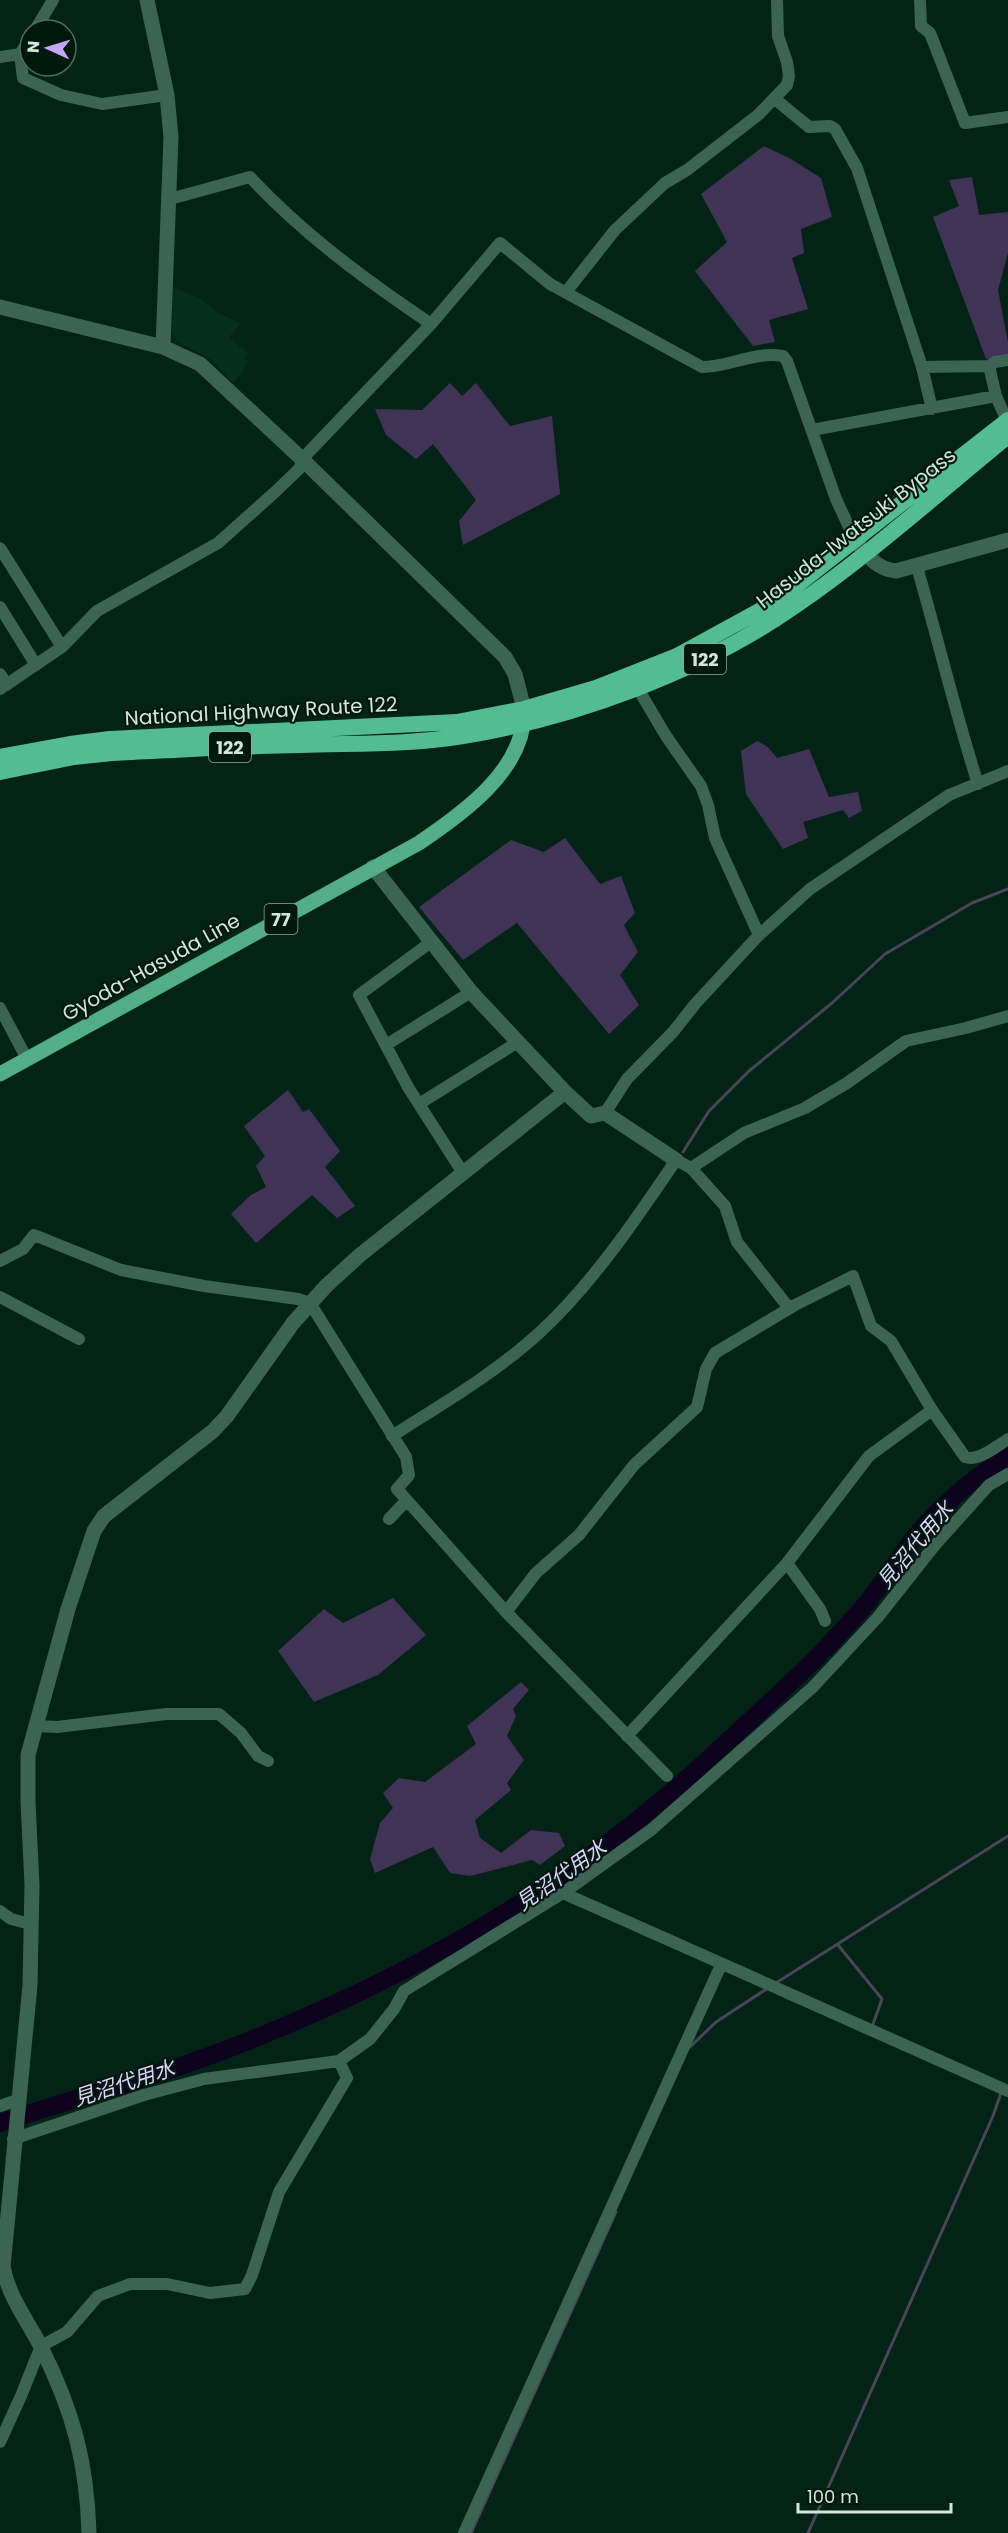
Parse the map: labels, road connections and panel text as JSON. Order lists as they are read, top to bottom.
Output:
{
  "streets": {
    "highway": ["Hasuda-Iwatsuki Bypass", "122", "National Highway Route 122"],
    "main road": ["77", "Gyoda-Hasuda Line"]
  },
  "crossings": [
    ["Hasuda-Iwatsuki Bypass", "National Highway Route 122"],
    ["Hasuda-Iwatsuki Bypass", "Gyoda-Hasuda Line"],
    ["National Highway Route 122", "Gyoda-Hasuda Line"]
  ],
  "water": ["見沼代用水"],
  "scale_bar": "100 m",
  "north": "left"
}
